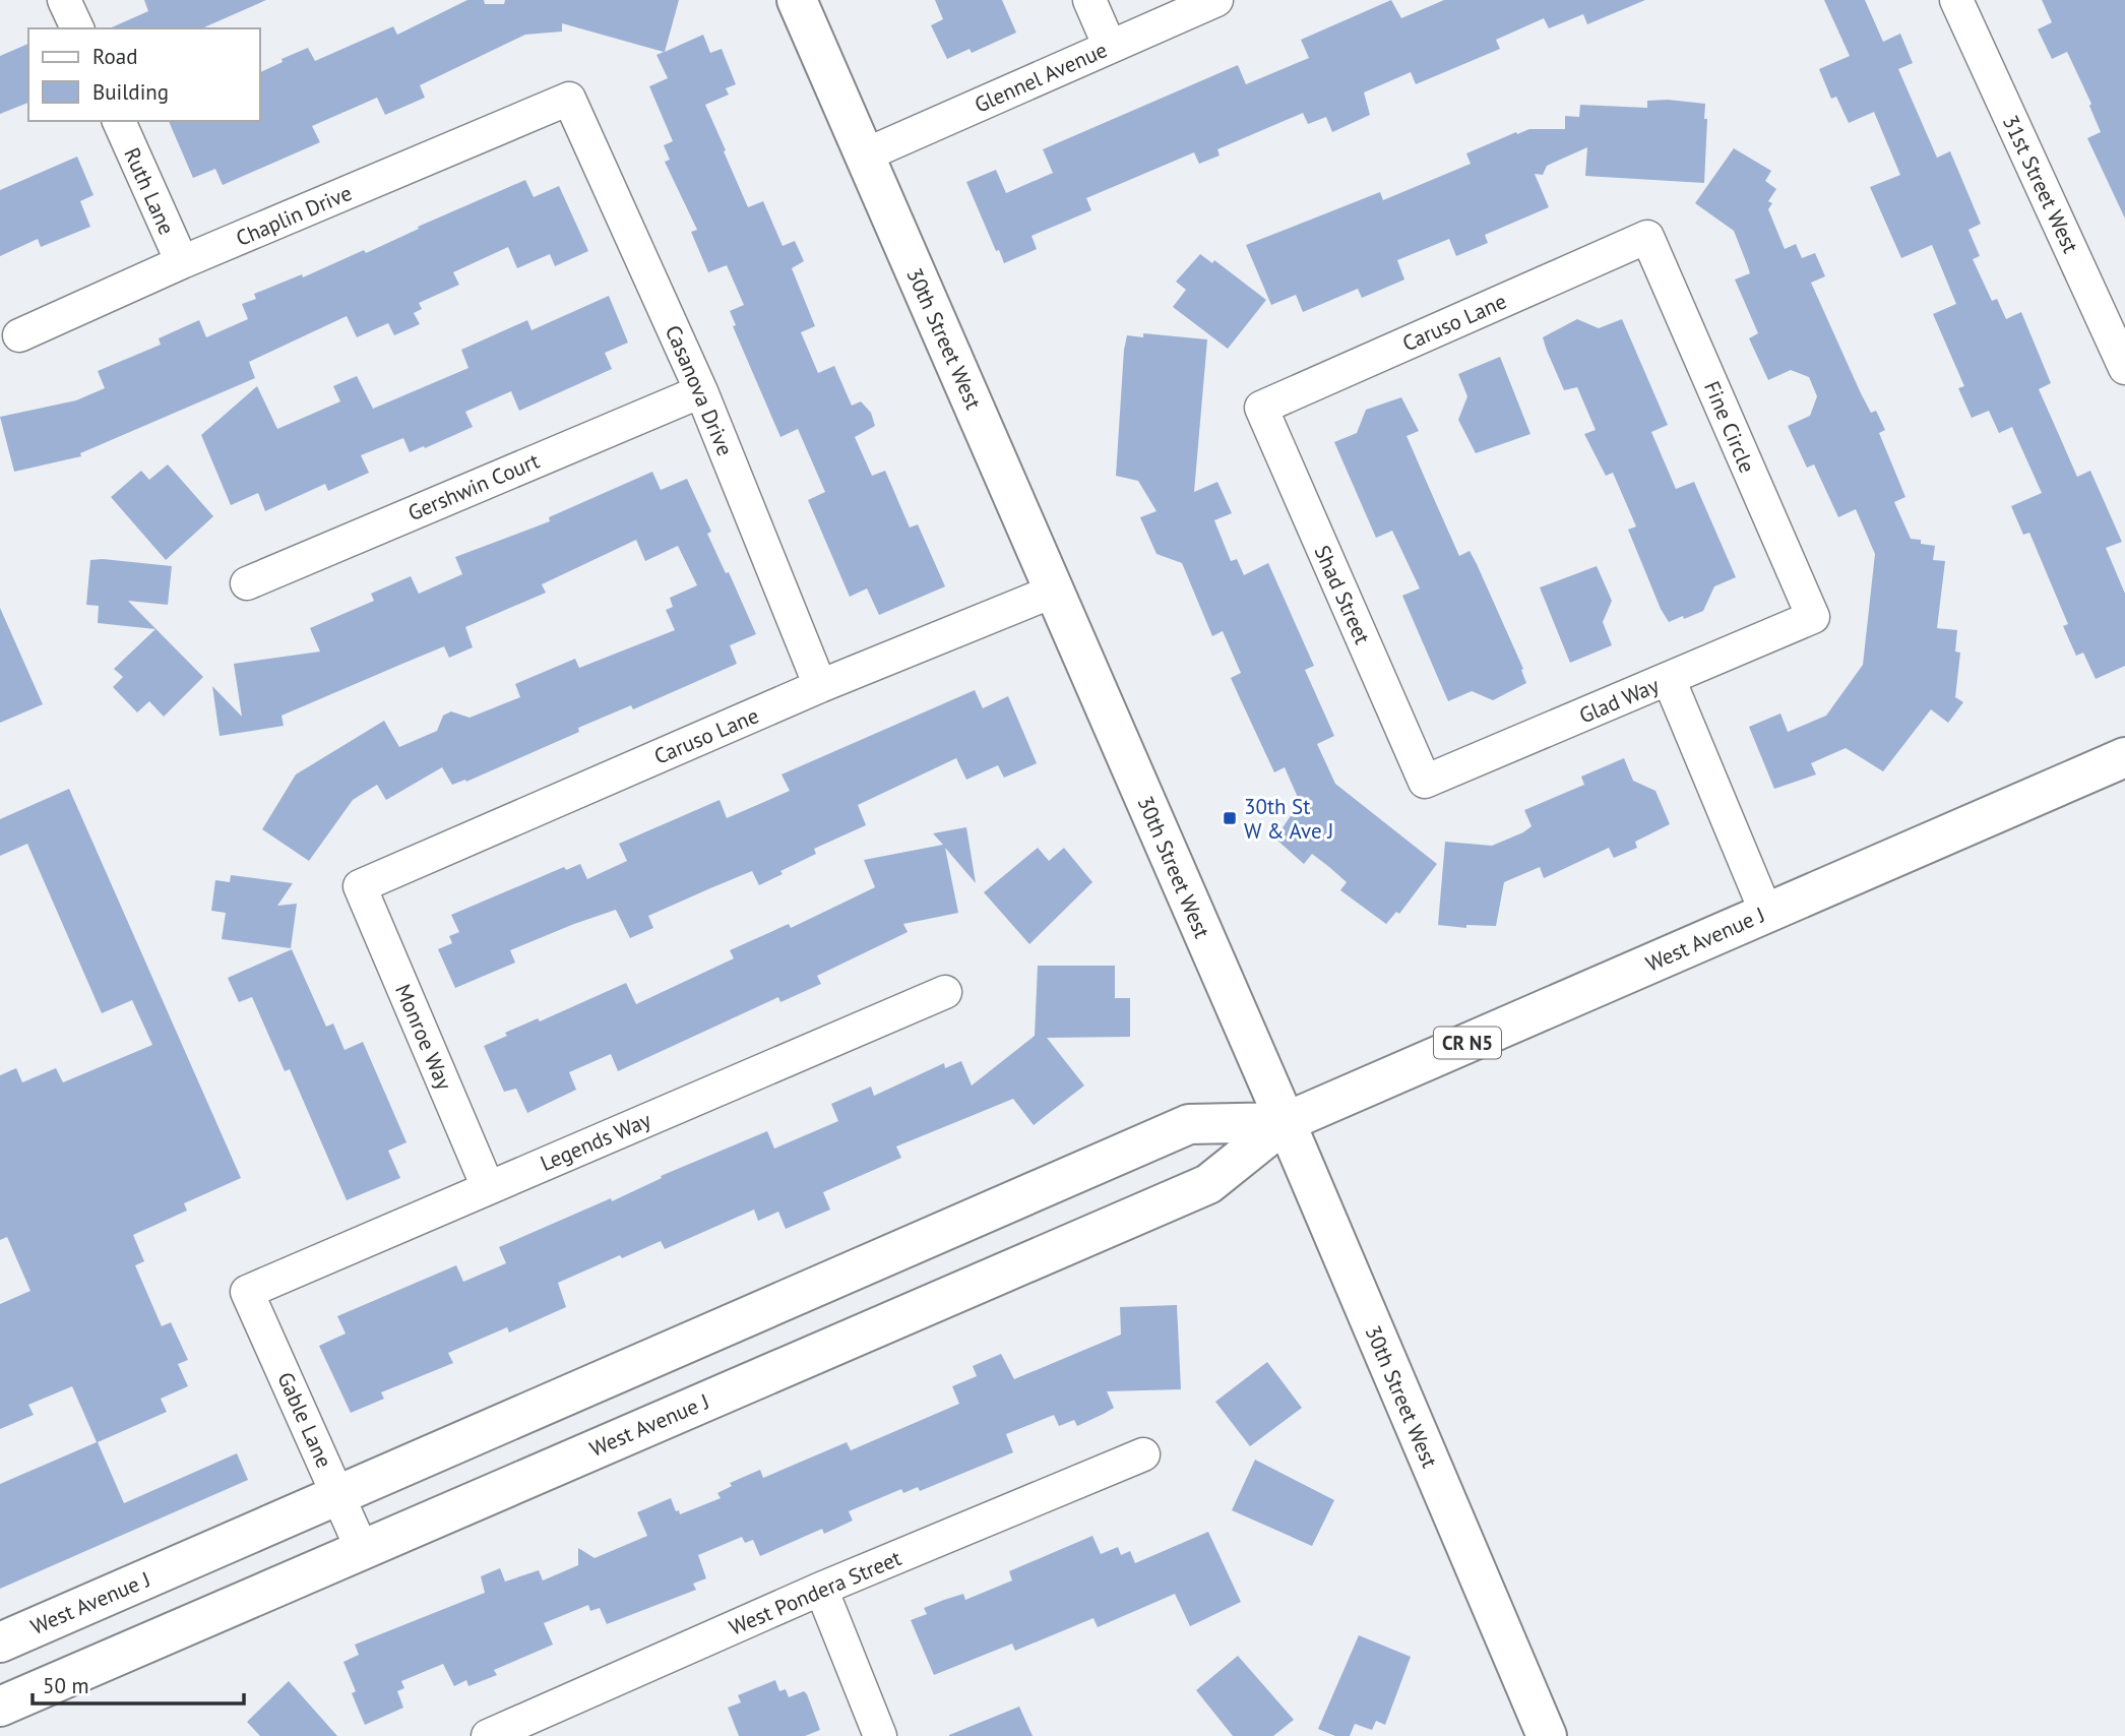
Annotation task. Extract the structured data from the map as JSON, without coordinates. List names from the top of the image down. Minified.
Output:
{"streets":{"main road":["30th Street West","West Avenue J","CR N5"],"street":["Glennel Avenue","31st Street West","Ruth Lane","Chaplin Drive","Caruso Lane","Casanova Drive","Fine Circle","Gershwin Court","Shad Street","Glad Way","Monroe Way","Legends Way","Gable Lane","West Pondera Street"]},"crossings":[["Glennel Avenue","30th Street West"],["Ruth Lane","Chaplin Drive"],["Chaplin Drive","Casanova Drive"],["Caruso Lane","30th Street West"],["Caruso Lane","Casanova Drive"],["Caruso Lane","Fine Circle"],["Caruso Lane","Shad Street"],["Caruso Lane","Monroe Way"],["30th Street West","West Avenue J"],["Casanova Drive","Gershwin Court"],["Fine Circle","Glad Way"],["Shad Street","Glad Way"],["West Avenue J","Gable Lane"],["Monroe Way","Legends Way"],["Legends Way","Gable Lane"]],"places":{"transit":["30th St W & Ave J"]},"legend":["Road","Building"],"scale_bar":"50 m"}
